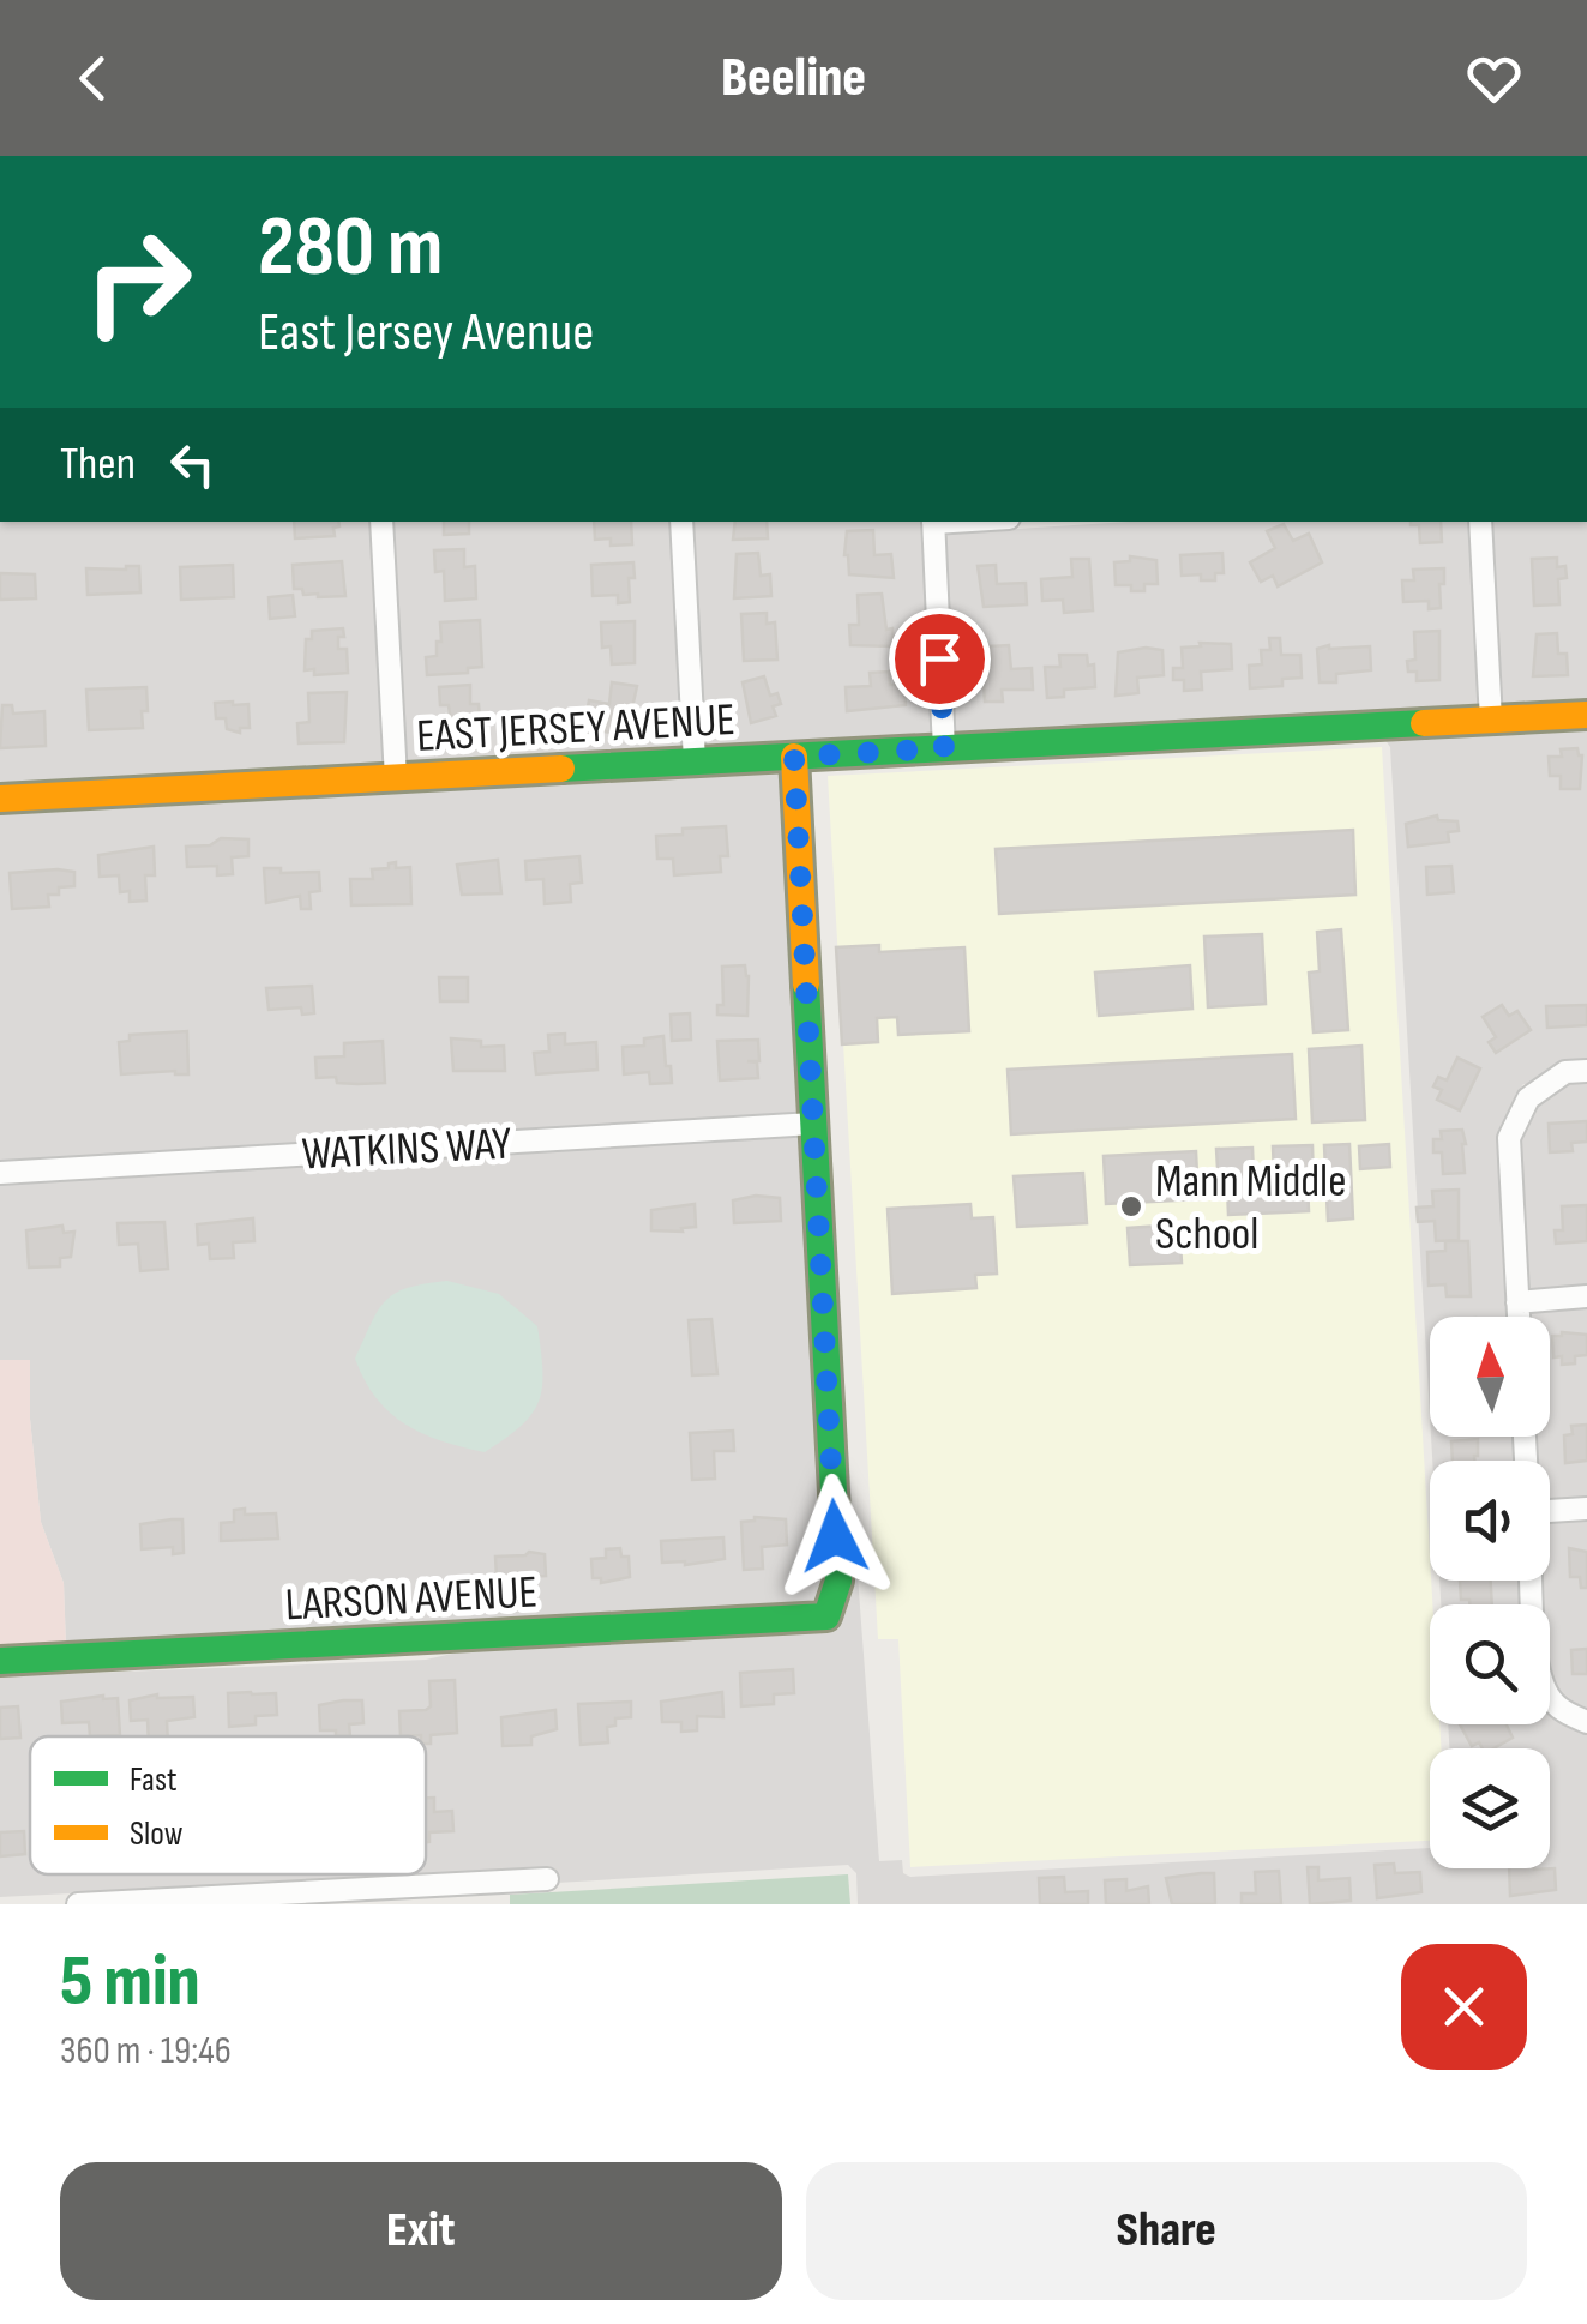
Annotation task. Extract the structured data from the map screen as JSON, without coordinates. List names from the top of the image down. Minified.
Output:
{"streets":{"street":["EAST JERSEY AVENUE","WATKINS WAY","LARSON AVENUE"]},"crossings":[["WATKINS WAY","LARSON AVENUE"]],"places":["Mann Middle School"],"legend":["Fast","Slow"],"north":"top","page":{"header":"Beeline","turn":["280 m","East Jersey Avenue"],"then":"Then","heading":["5 min","360 m · 19:46"],"buttons":["Exit","Share"]}}
